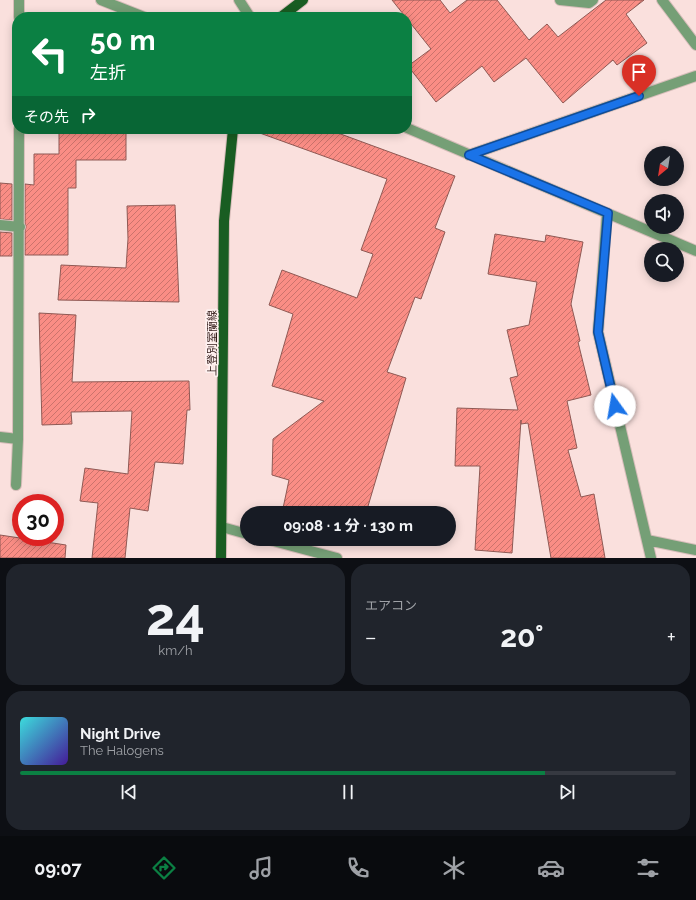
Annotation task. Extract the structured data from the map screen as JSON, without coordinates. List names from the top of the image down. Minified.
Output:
{"streets":{"main road":["上登別室蘭線"]},"north":"bottom left","page":{"turn":["50 m","左折"],"then":"その先","limit":"30","trip":"09:08 · 1 分 · 130 m","tile":[["24","km/h"],"エアコン"],"heat":["−","20°","+"],"song":["Night Drive","The Halogens"],"tabs":"09:07"}}
